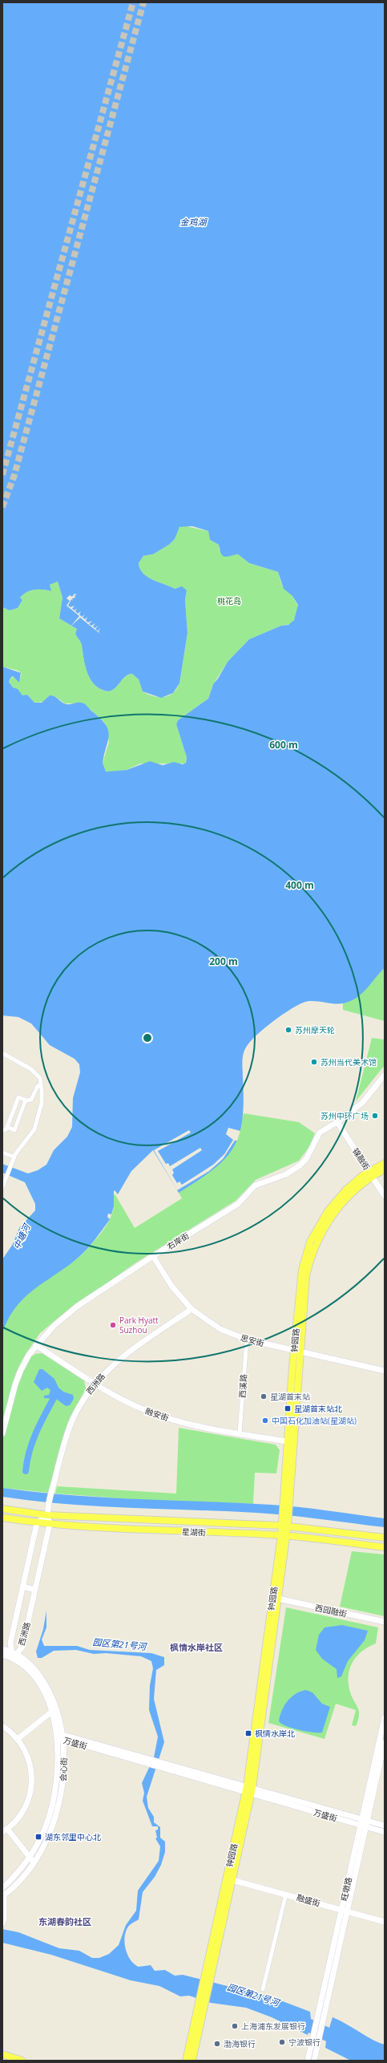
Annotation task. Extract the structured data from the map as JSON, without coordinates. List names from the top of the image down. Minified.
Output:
{"streets":{"main road":["钟园路","星湖街"],"street":["锦融街","右岸街","思安街","西洲路","西溪路","融安街","西园融街","万盛街","会心街","旺墩路","融盛街"]},"crossings":[["锦融街","右岸街"],["锦融街","钟园路"],["右岸街","思安街"],["右岸街","融安街"],["思安街","钟园路"],["思安街","西洲路"],["思安街","西溪路"],["钟园路","融安街"],["钟园路","星湖街"],["钟园路","西园融街"],["钟园路","万盛街"],["钟园路","融盛街"],["西洲路","融安街"],["西洲路","星湖街"],["西洲路","会心街"],["西溪路","融安街"],["万盛街","会心街"],["万盛街","旺墩路"],["旺墩路","融盛街"]],"districts":["枫情水岸社区","东湖春韵社区"],"water":["金鸡湖","中塘河","园区第21号河"],"parks":["桃花岛"],"places":{"other":["苏州摩天轮","苏州当代美术馆","苏州中环广场","Park Hyatt Suzhou","星湖首末站","中国石化加油站(星湖站)","上海浦东发展银行","宁波银行","渤海银行"],"transit":["星湖首末站北","枫情水岸北","湖东邻里中心北"]},"rings":["600 m","400 m","200 m"]}
